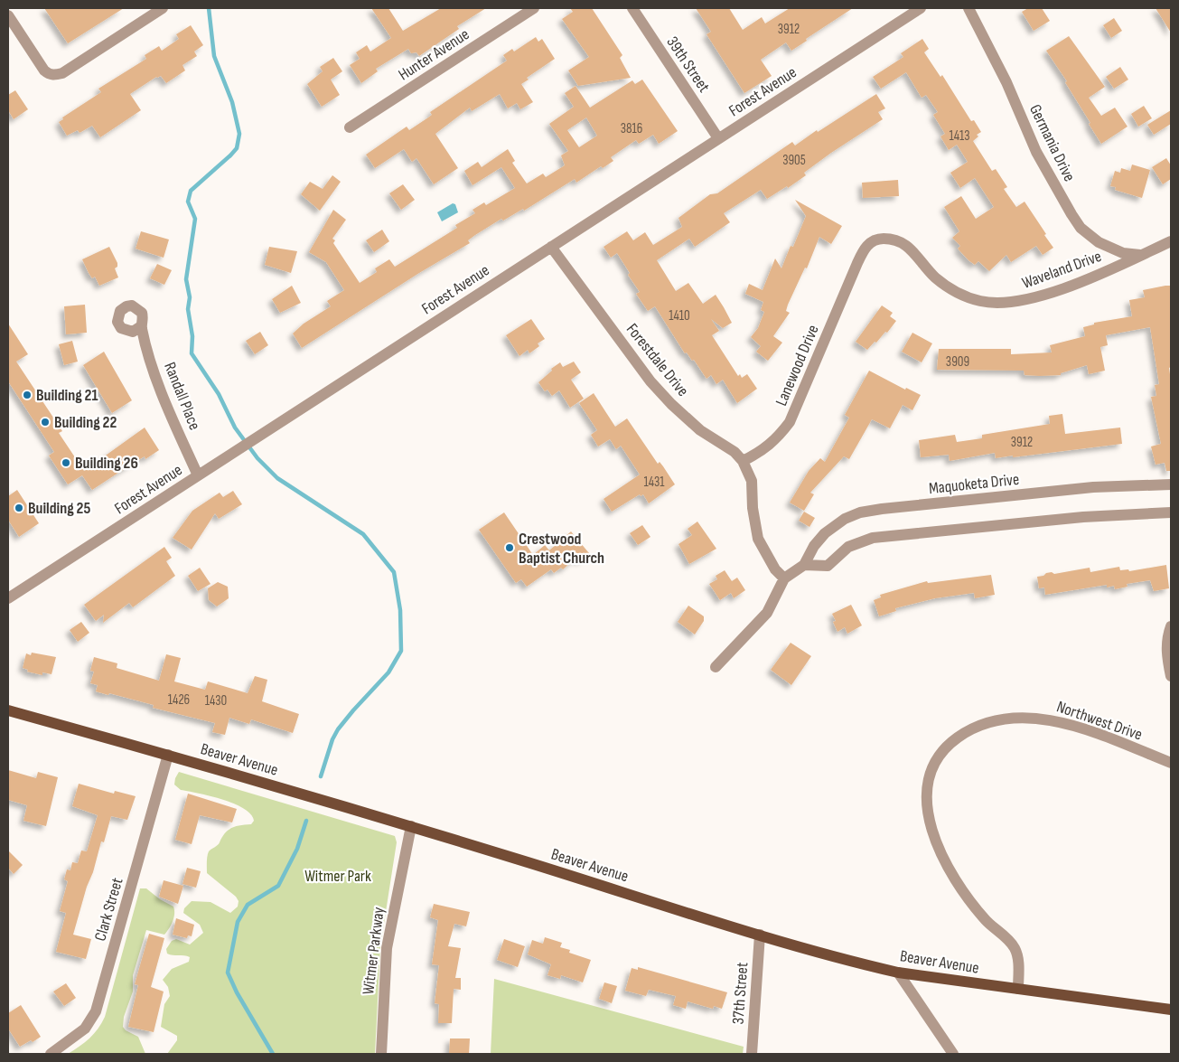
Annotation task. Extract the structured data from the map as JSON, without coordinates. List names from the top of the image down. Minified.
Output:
{"streets":{"main road":["Beaver Avenue"],"street":["Hunter Avenue","39th Street","Forest Avenue","Germania Drive","Waveland Drive","Forestdale Drive","Lanewood Drive","Randall Place","Maquoketa Drive","Northwest Drive","Clark Street","Witmer Parkway","37th Street"]},"crossings":[["39th Street","Forest Avenue"],["Forest Avenue","Forestdale Drive"],["Forest Avenue","Randall Place"],["Germania Drive","Waveland Drive"],["Waveland Drive","Lanewood Drive"],["Forestdale Drive","Lanewood Drive"],["Forestdale Drive","Maquoketa Drive"],["Northwest Drive","Beaver Avenue"],["Beaver Avenue","Clark Street"],["Beaver Avenue","Witmer Parkway"],["Beaver Avenue","37th Street"]],"parks":["Witmer Park"],"places":["Building 21","Building 22","Building 26","Building 25","Crestwood Baptist Church"],"house_numbers":["3912","3816","1413","3905","1410","3909","3912","1431","1426","1430"]}
